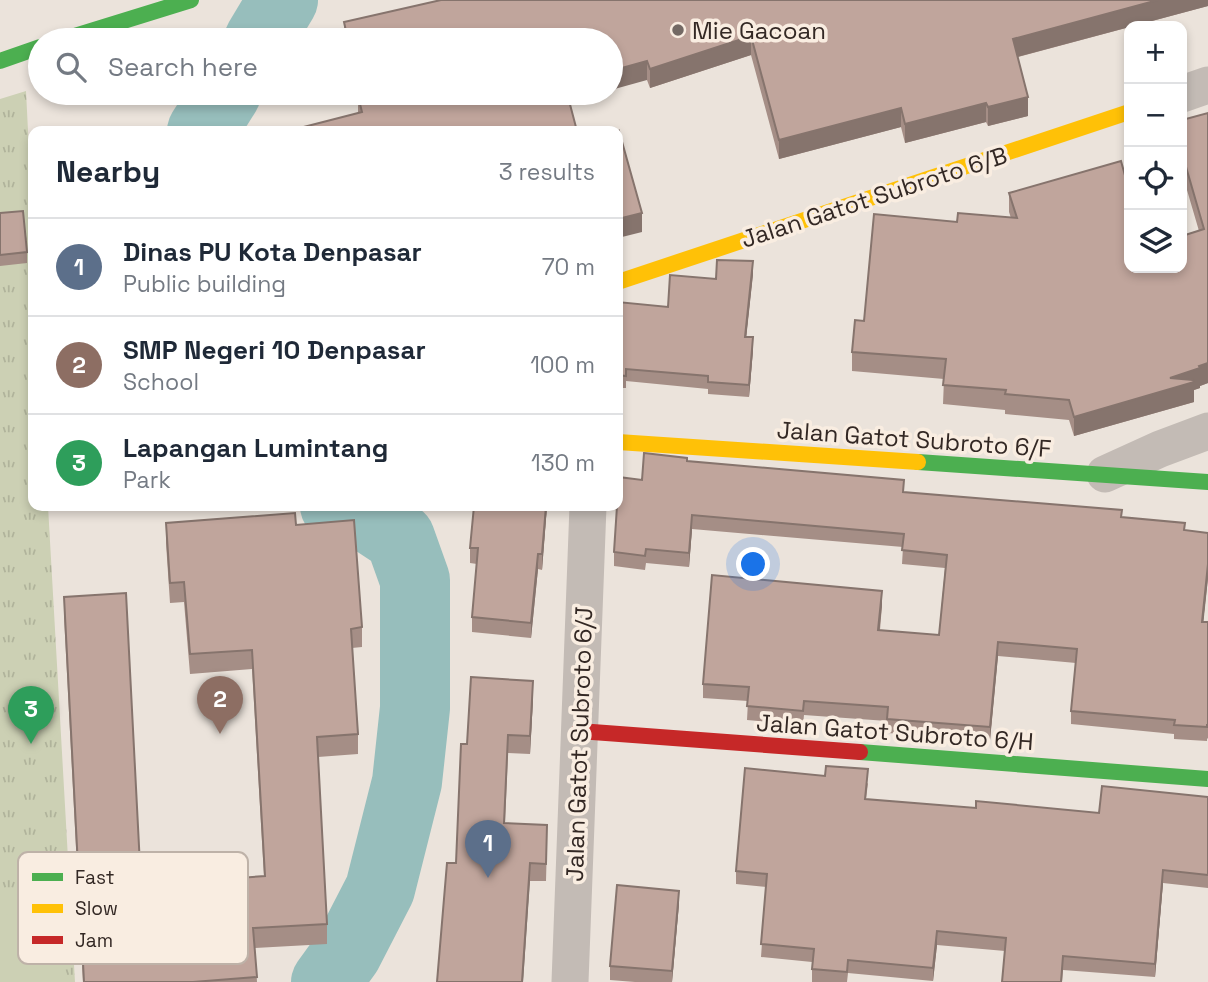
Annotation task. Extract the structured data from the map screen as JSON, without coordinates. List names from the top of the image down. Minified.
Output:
{"streets":{"main road":["Jalan Gatot Subroto 6/B","Jalan Gatot Subroto 6/F","Jalan Gatot Subroto 6/H"],"street":["Jalan Gatot Subroto 6/J"]},"crossings":[["Jalan Gatot Subroto 6/H","Jalan Gatot Subroto 6/J"]],"places":["Mie Gacoan"],"legend":["Fast","Slow","Jam"],"page":{"map_buttons":["+","−"],"search":"Search here","heading":["Nearby","3 results"],"list":[{"mark":"1","name":"Dinas PU Kota Denpasar","note":"Public building","value":"70 m"},{"mark":"2","name":"SMP Negeri 10 Denpasar","note":"School","value":"100 m"},{"mark":"3","name":"Lapangan Lumintang","note":"Park","value":"130 m"}],"pins":["2","3","1"]}}
